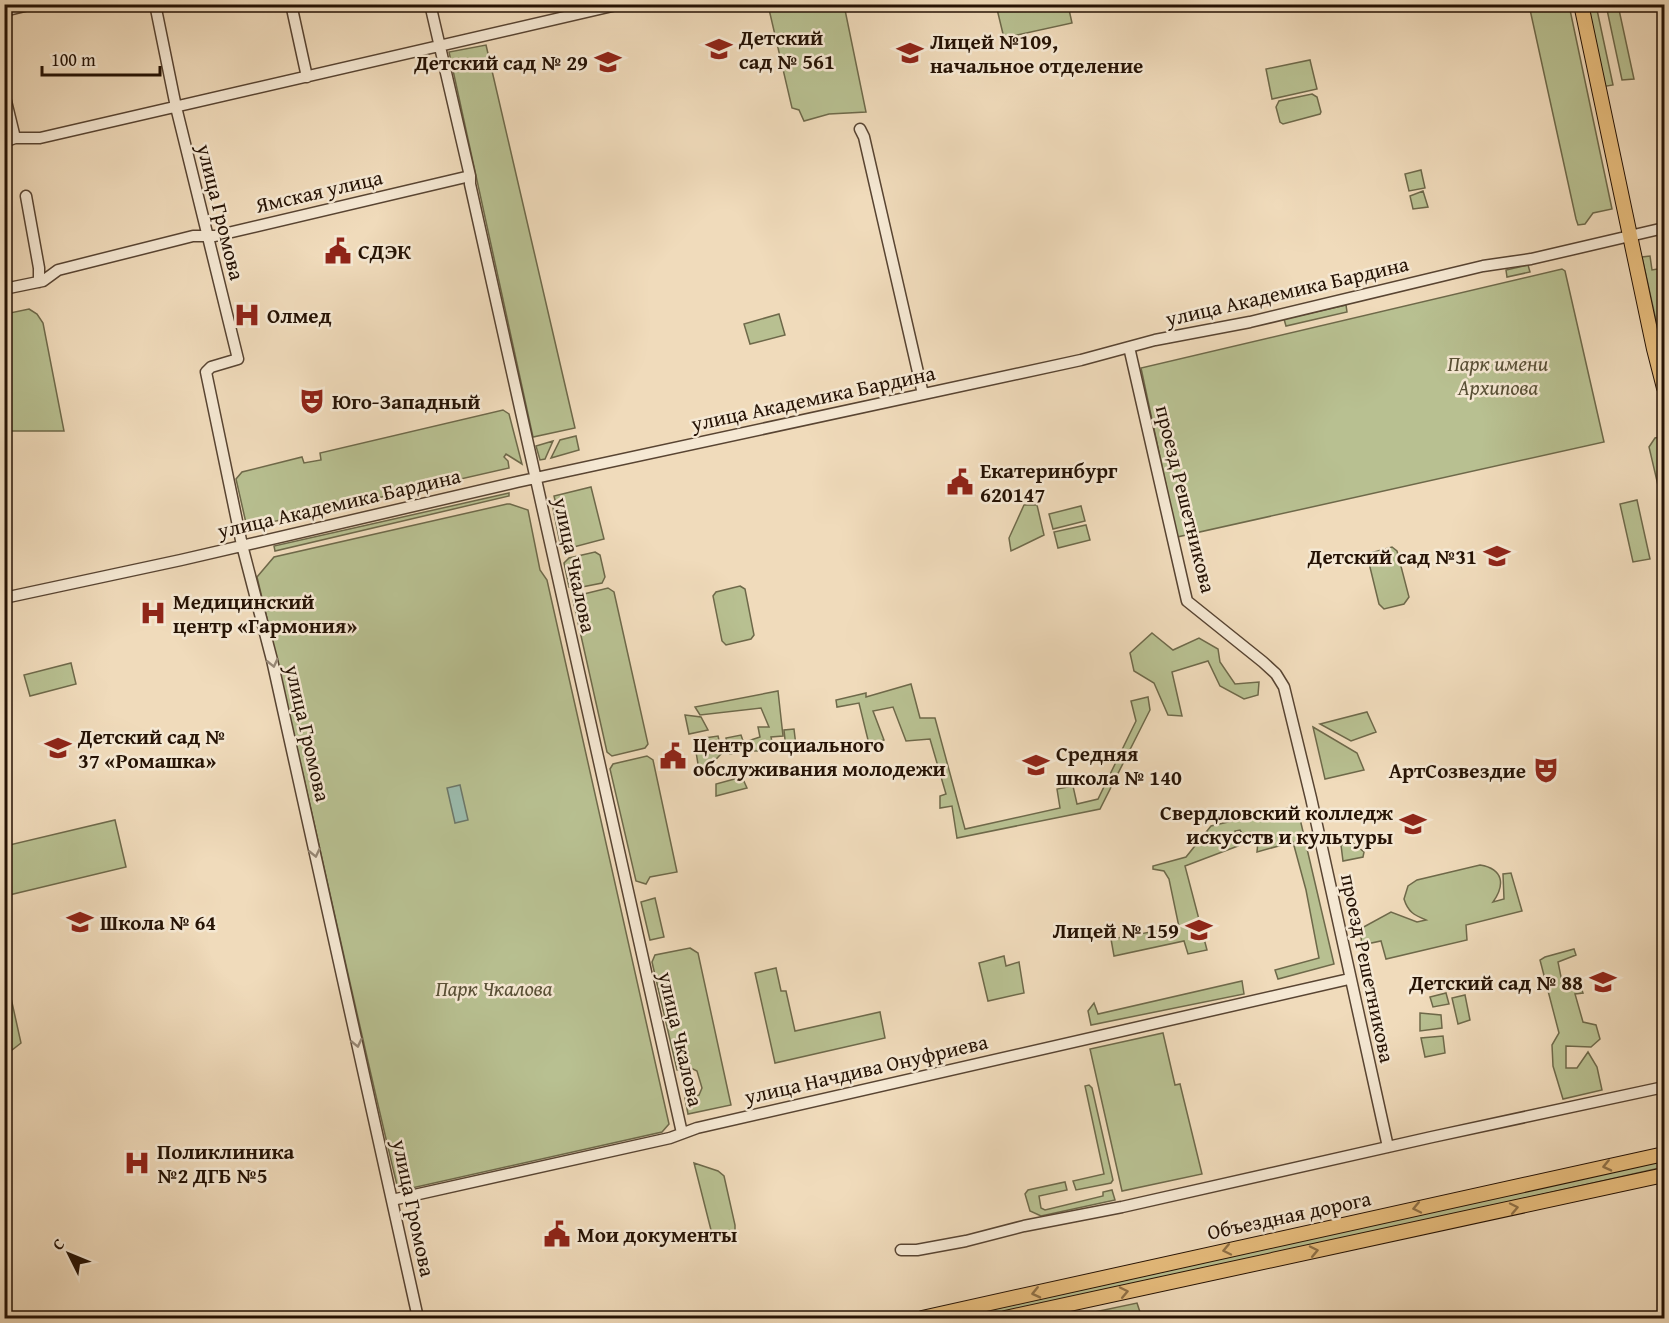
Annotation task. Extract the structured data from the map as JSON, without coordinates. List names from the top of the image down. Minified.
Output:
{"streets":{"main road":["Объездная дорога"],"street":["Ямская улица","улица Громова","улица Академика Бардина","проезд Решетникова","улица Чкалова","улица Начдива Онуфриева"]},"crossings":[["Ямская улица","улица Громова"],["Ямская улица","улица Чкалова"],["улица Громова","улица Академика Бардина"],["улица Громова","улица Начдива Онуфриева"],["улица Академика Бардина","проезд Решетникова"],["улица Академика Бардина","улица Чкалова"],["проезд Решетникова","улица Начдива Онуфриева"],["улица Чкалова","улица Начдива Онуфриева"]],"one_way":["улица Громова"],"parks":["Парк имени Архипова","Парк Чкалова"],"places":{"school or university":["Детский сад № 561","Лицей №109, начальное отделение","Детский сад № 29","Детский сад №31","Детский сад № 37 «Ромашка»","Средняя школа № 140","Свердловский колледж искусств и культуры","Школа № 64","Лицей № 159","Детский сад № 88"],"public building":["СДЭК","Екатеринбург 620147","Центр социального обслуживания молодежи","Мои документы"],"hospital":["Олмед","Медицинский центр «Гармония»","Поликлиника №2 ДГБ №5"],"theatre":["Юго-Западный","АртСозвездие"]},"scale_bar":"100 m","north":"top left"}
